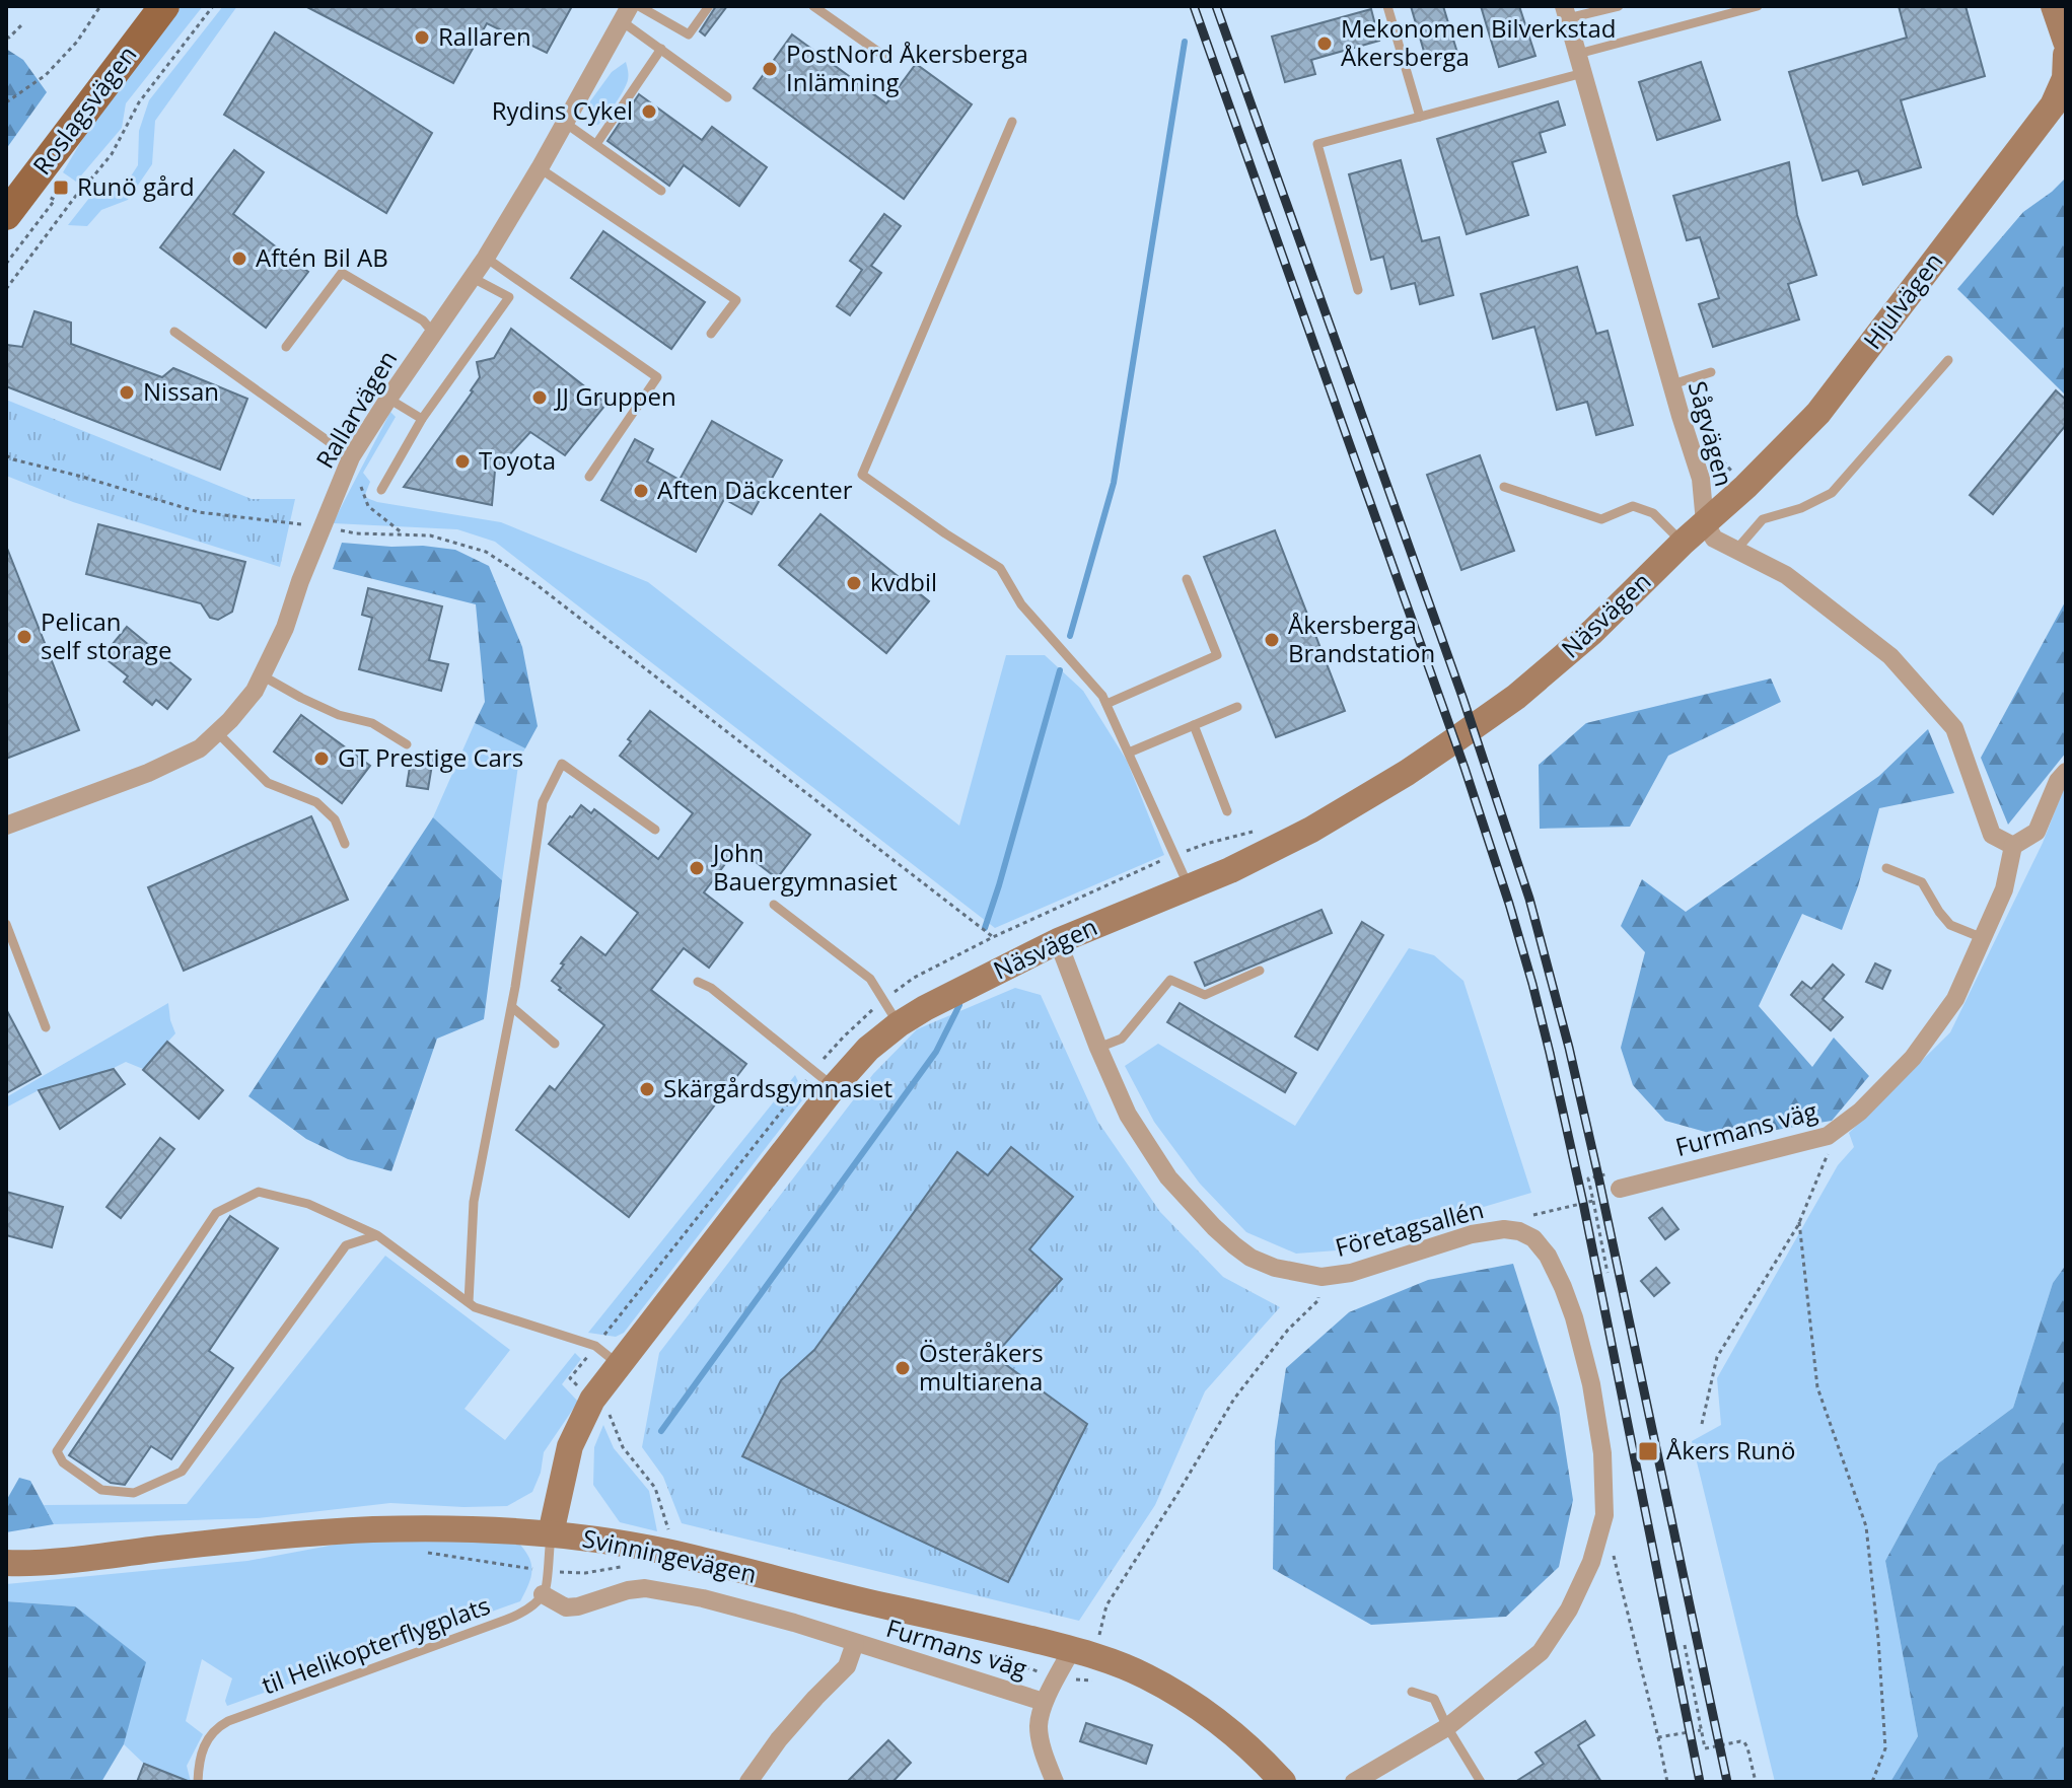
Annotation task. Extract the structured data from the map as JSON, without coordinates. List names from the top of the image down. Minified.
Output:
{"streets":{"main road":["Roslagsvägen"],"street":["Hjulvägen","Rallarvägen","Sågvägen","Näsvägen","Furmans väg","Företagsallén","Svinningevägen"],"lane":["til Helikopterflygplats"]},"crossings":[["Hjulvägen","Sågvägen"],["Hjulvägen","Näsvägen"],["Sågvägen","Näsvägen"],["Sågvägen","Furmans väg"],["Näsvägen","Företagsallén"],["Näsvägen","Svinningevägen"],["Furmans väg","Svinningevägen"],["Furmans väg","til Helikopterflygplats"]],"places":{"other":["Rallaren","Mekonomen Bilverkstad Åkersberga","PostNord Åkersberga Inlämning","Rydins Cykel","Aftén Bil AB","Nissan","JJ Gruppen","Toyota","Aften Däckcenter","kvdbil","Pelican self storage","Åkersberga Brandstation","GT Prestige Cars","John Bauergymnasiet","Skärgårdsgymnasiet","Österåkers multiarena"],"transit":["Runö gård","Åkers Runö"]}}
